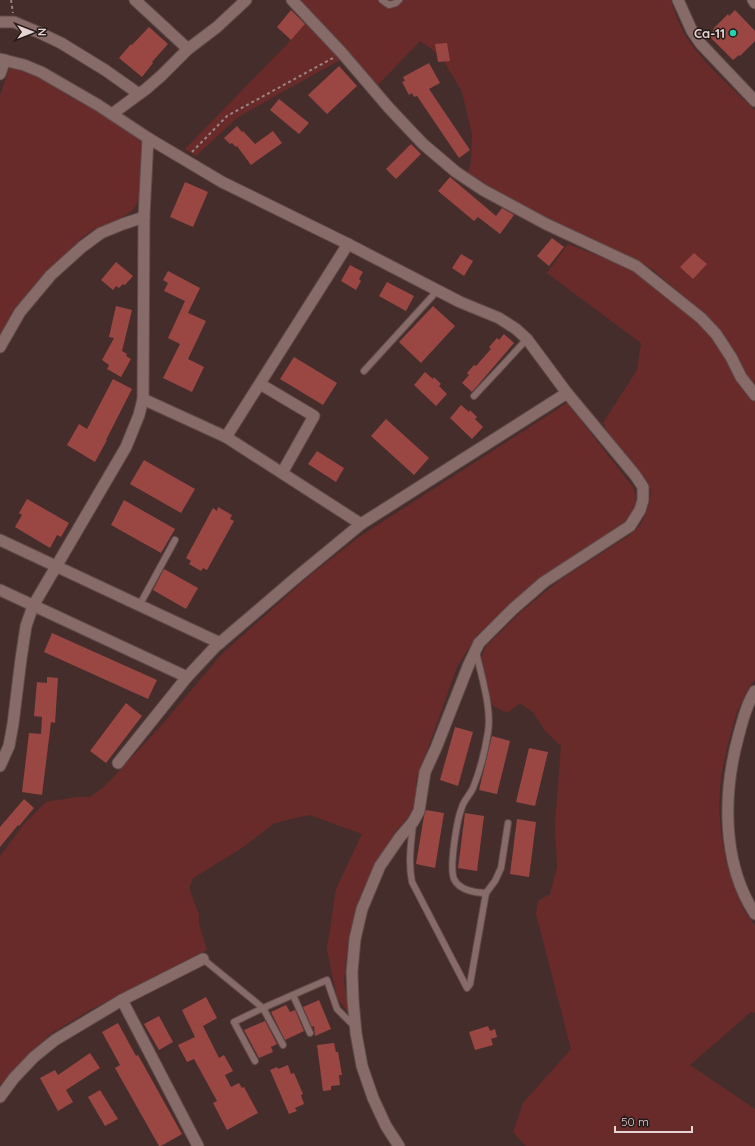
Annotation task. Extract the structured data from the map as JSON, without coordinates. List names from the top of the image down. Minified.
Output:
{"places":["Ca-11"],"scale_bar":"50 m","north":"right"}
